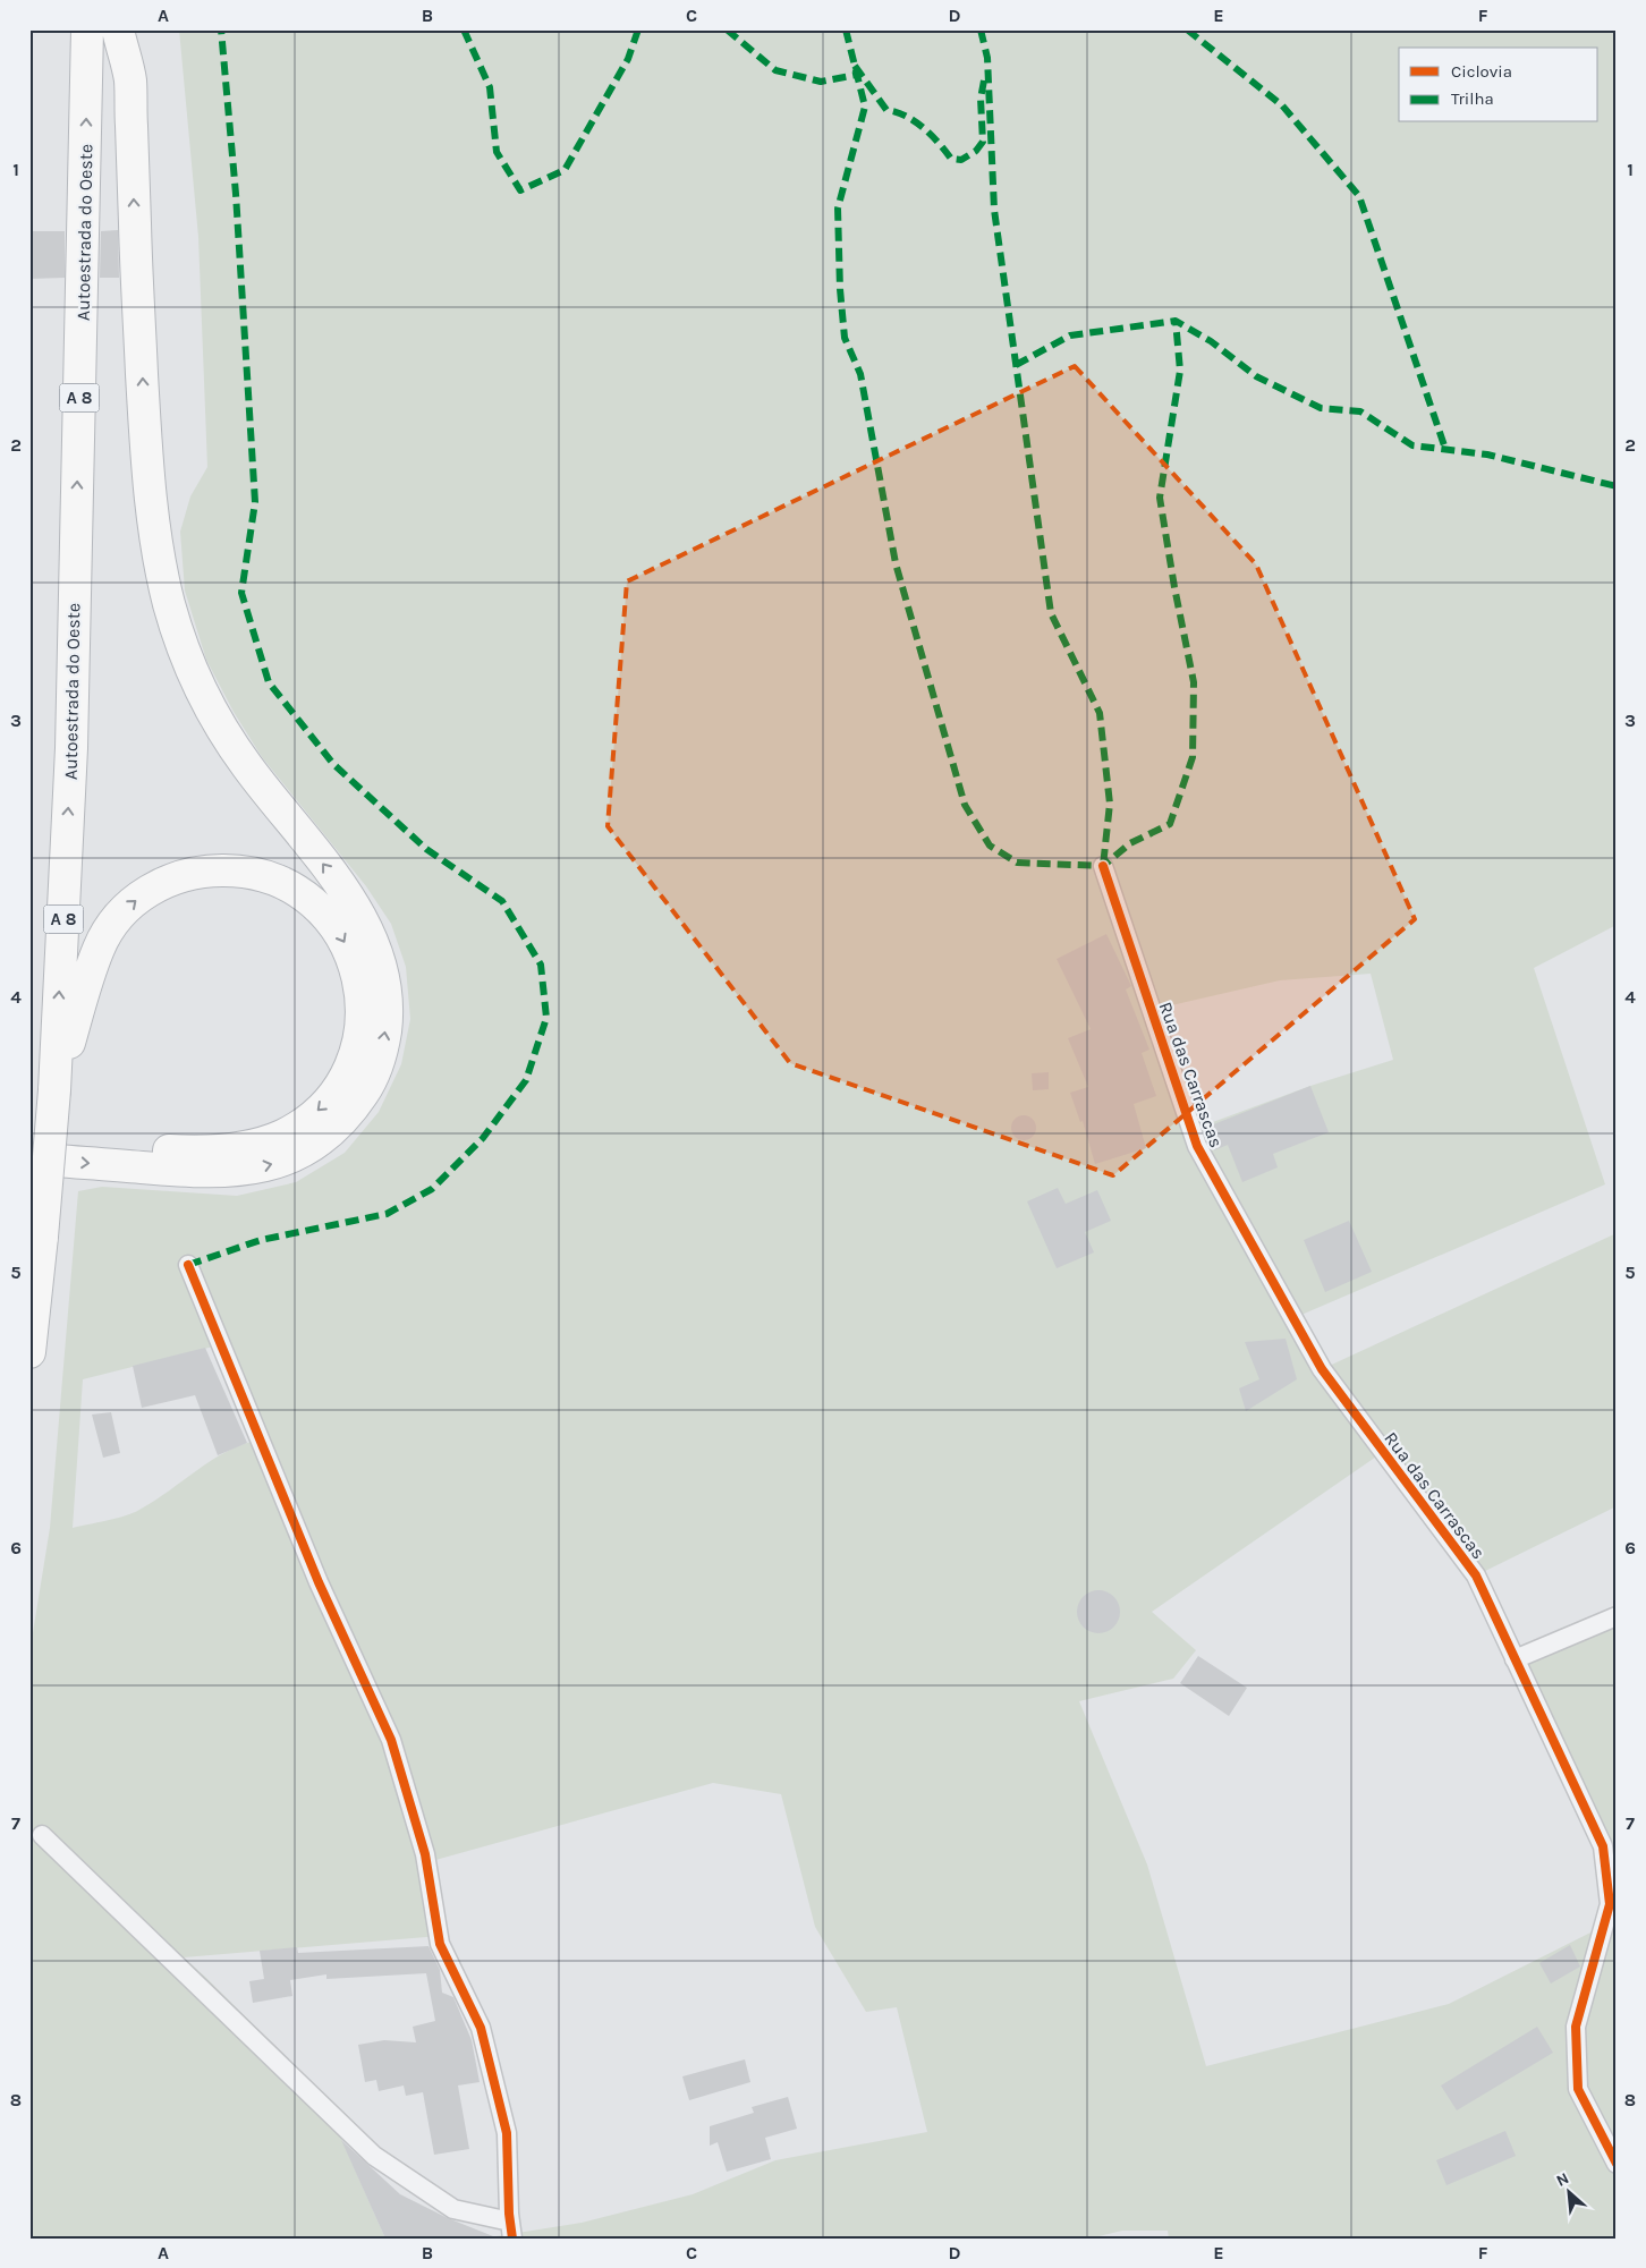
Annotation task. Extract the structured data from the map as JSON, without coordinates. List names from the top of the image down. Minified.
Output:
{"streets":{"highway":["Autoestrada do Oeste","A 8"],"street":["Rua das Carrascas"]},"one_way":["Autoestrada do Oeste"],"legend":["Ciclovia","Trilha"],"north":"top left","grid":{"columns":["A","B","C","D","E","F"],"rows":["1","2","3","4","5","6","7","8"]}}
